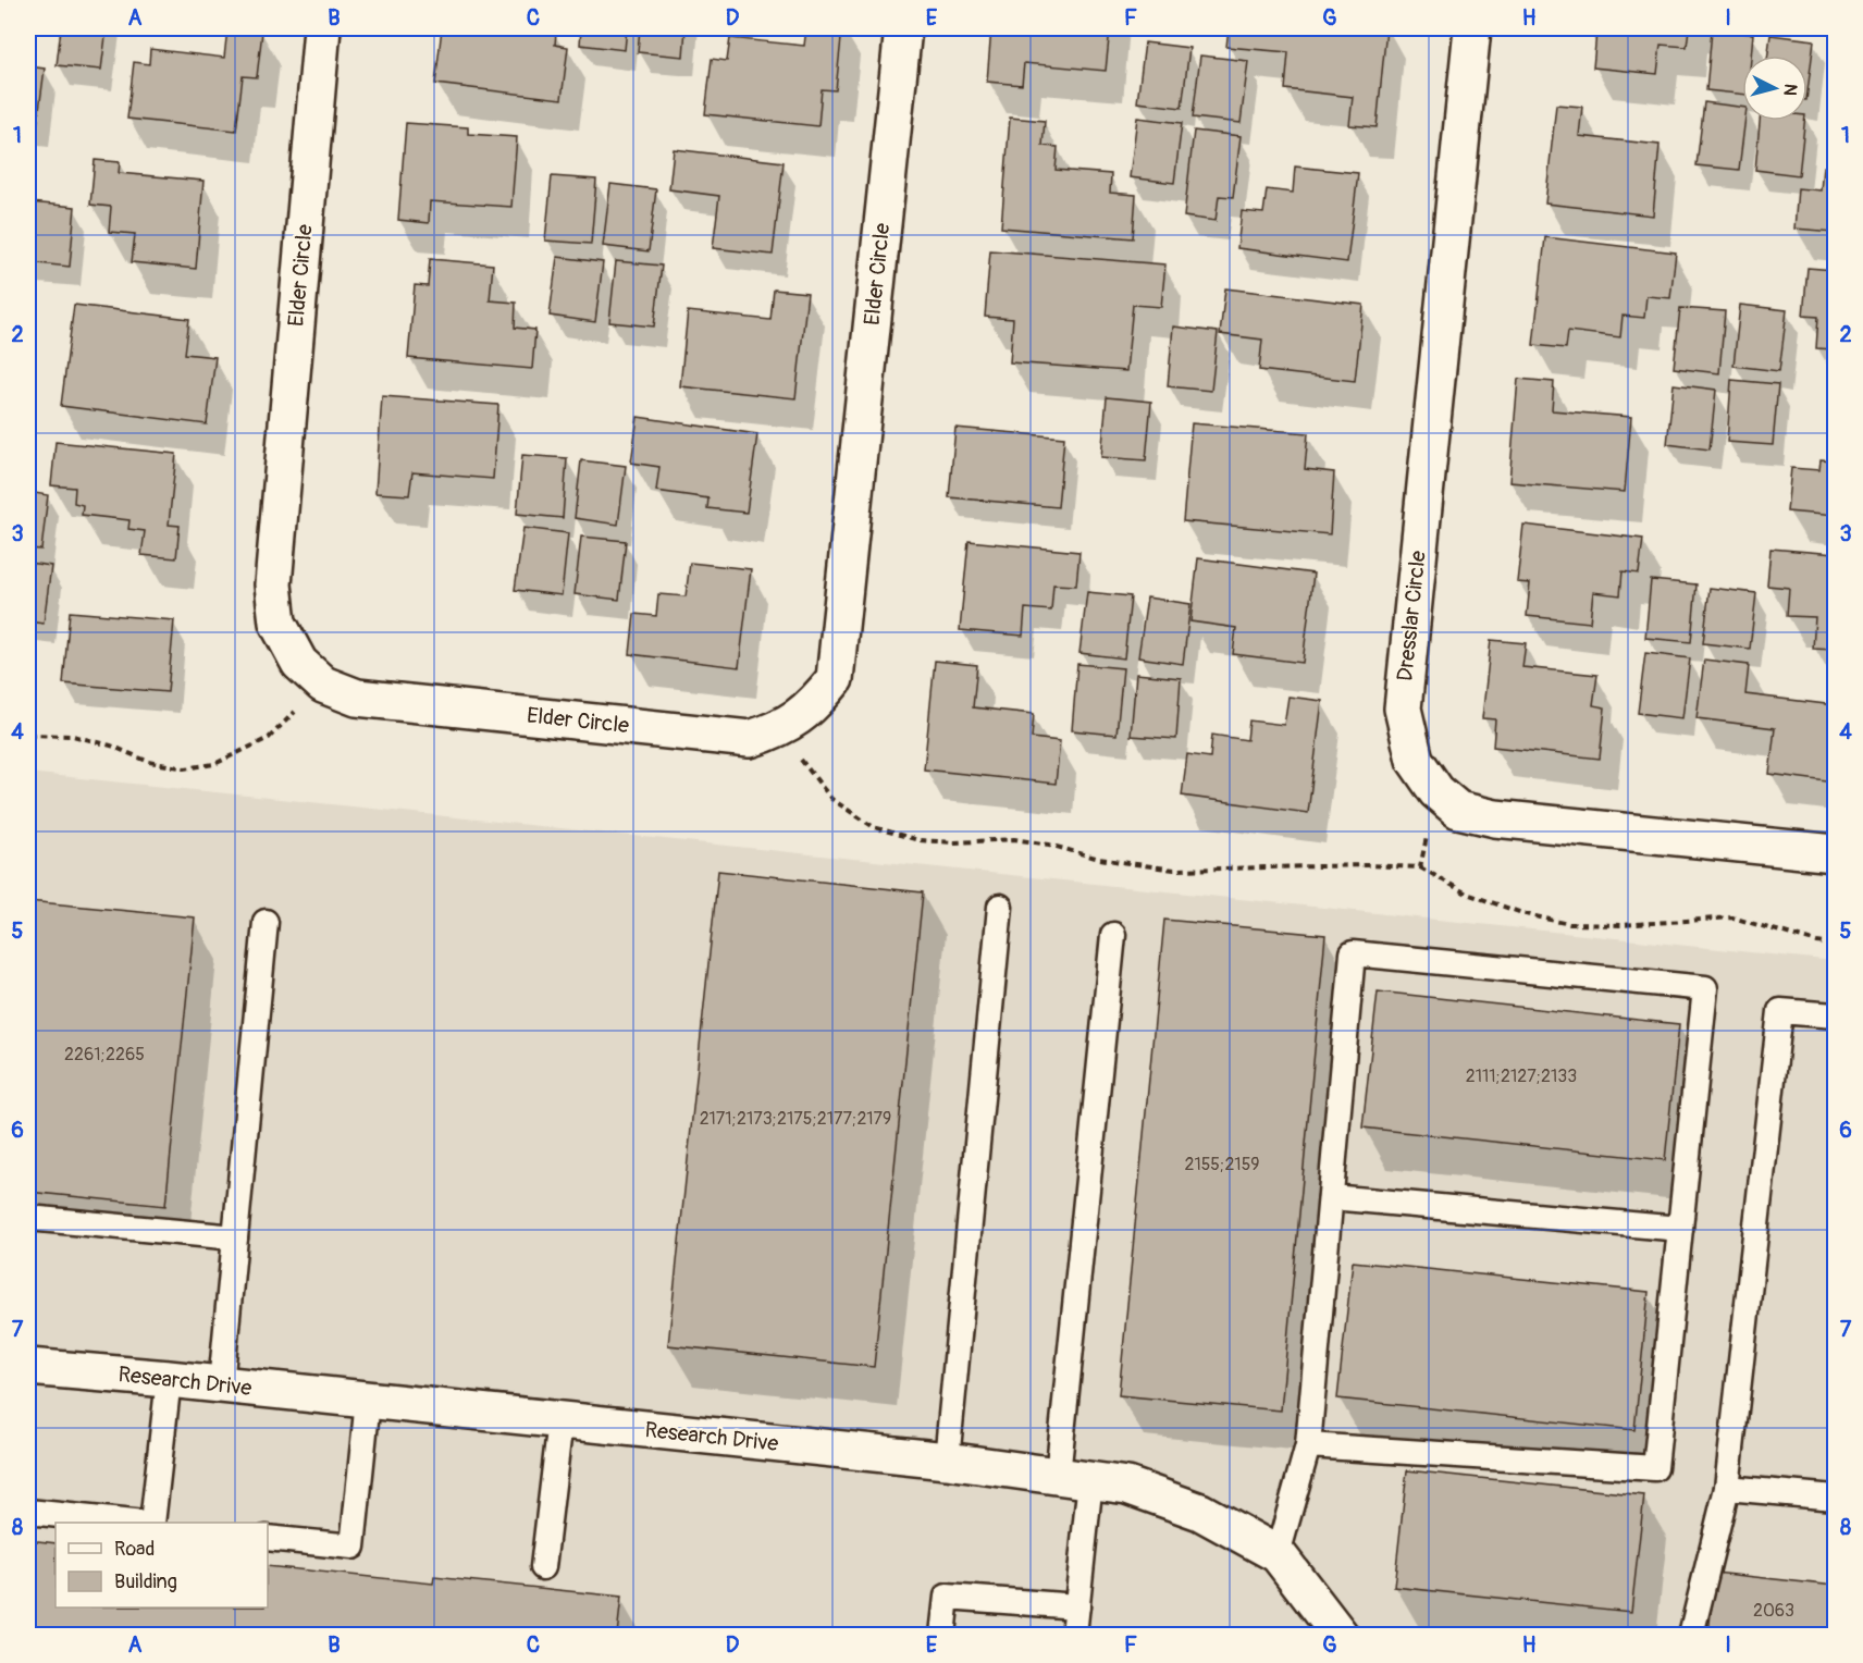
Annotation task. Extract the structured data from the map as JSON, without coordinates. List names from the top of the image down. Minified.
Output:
{"streets":{"street":["Elder Circle","Dresslar Circle","Research Drive"]},"house_numbers":["2261;2265","2111;2127;2133","2171;2173;2175;2177;2179","2155;2159","2063"],"legend":["Road","Building"],"north":"right","grid":{"columns":["A","B","C","D","E","F","G","H","I"],"rows":["1","2","3","4","5","6","7","8"]}}
